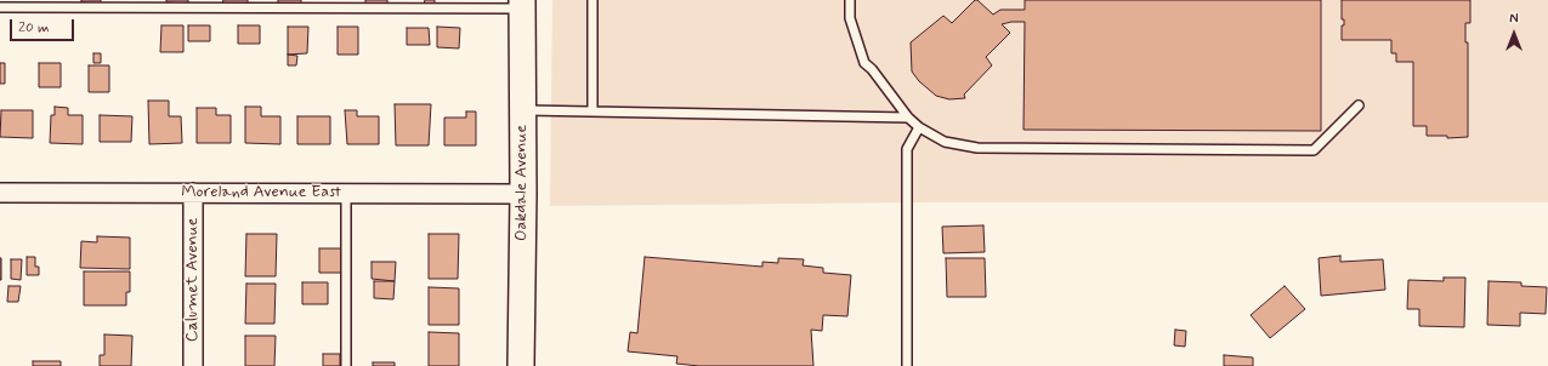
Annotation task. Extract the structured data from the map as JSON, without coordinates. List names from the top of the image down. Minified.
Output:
{"streets":{"street":["Oakdale Avenue","Moreland Avenue East","Calumet Avenue"]},"crossings":[["Oakdale Avenue","Moreland Avenue East"],["Moreland Avenue East","Calumet Avenue"]],"scale_bar":"20 m","north":"top"}
